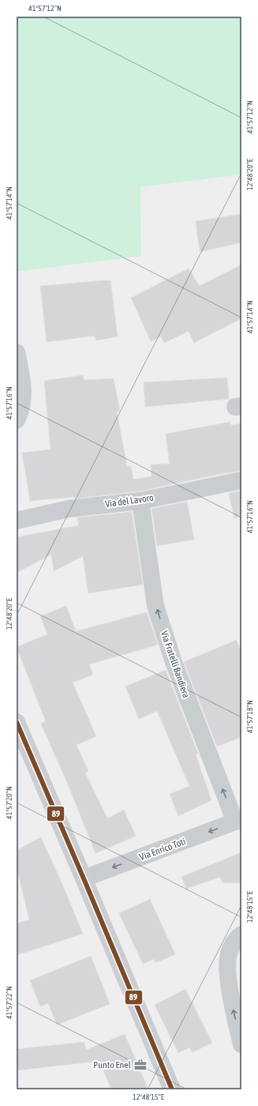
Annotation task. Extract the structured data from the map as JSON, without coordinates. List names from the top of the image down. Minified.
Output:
{"streets":{"street":["Via del Lavoro","Via Fratelli Bandiera","Via Enrico Toti"]},"crossings":[["Via del Lavoro","Via Fratelli Bandiera"],["Via Fratelli Bandiera","Via Enrico Toti"]],"one_way":["Via Fratelli Bandiera","Via Enrico Toti"],"places":{"office":["Punto Enel"]},"lines":["transit line 89"],"coordinates":["41°57'12\"N","12°48'20\"E","41°57'14\"N","41°57'16\"N","41°57'18\"N","41°57'20\"N","12°48'15\"E","41°57'22\"N"]}
